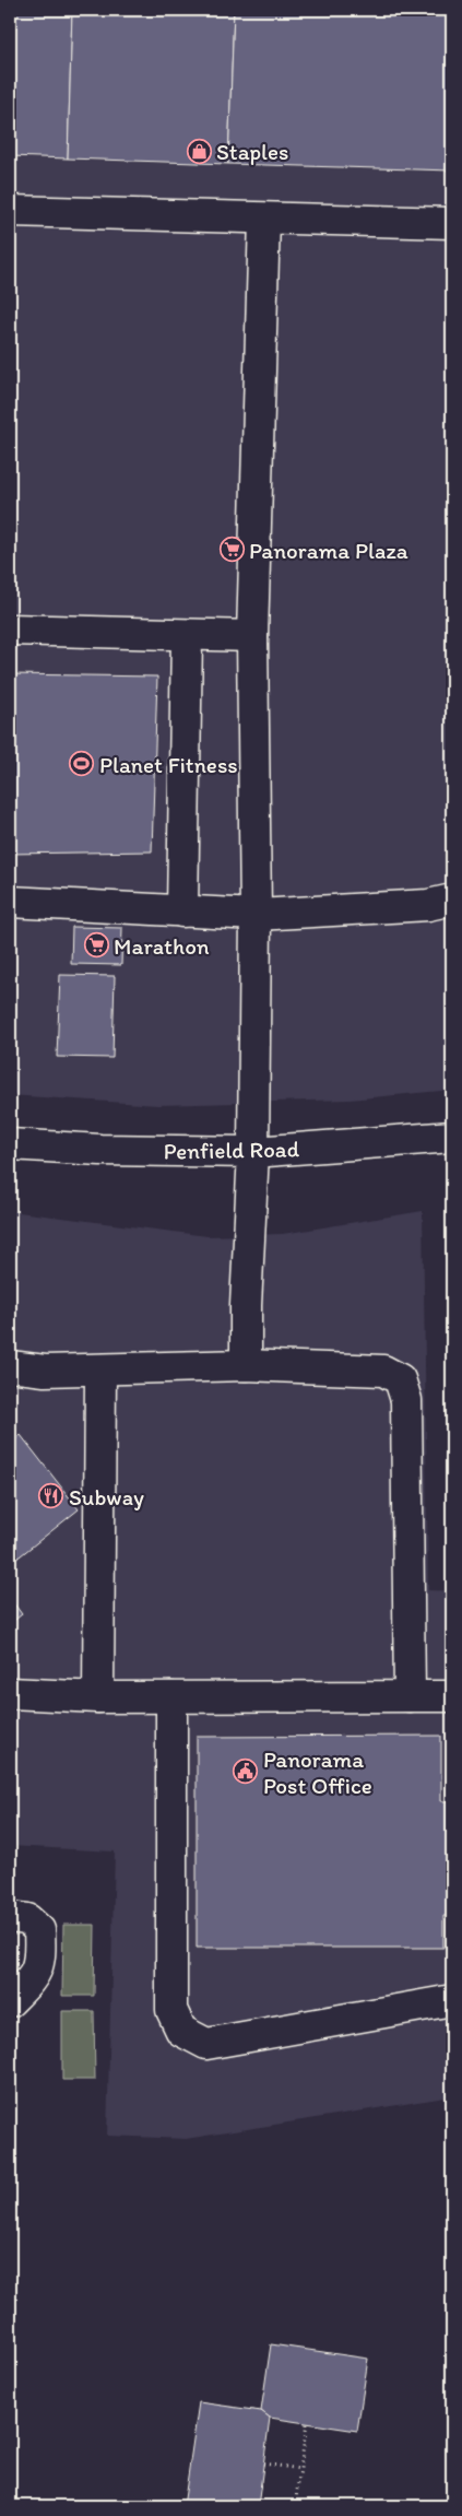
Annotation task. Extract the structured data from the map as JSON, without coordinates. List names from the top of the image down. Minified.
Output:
{"streets":{"main road":["Penfield Road"]},"places":{"shop":["Staples"],"supermarket":["Panorama Plaza","Marathon"],"sports":["Planet Fitness"],"restaurant":["Subway"],"public building":["Panorama Post Office"]}}
